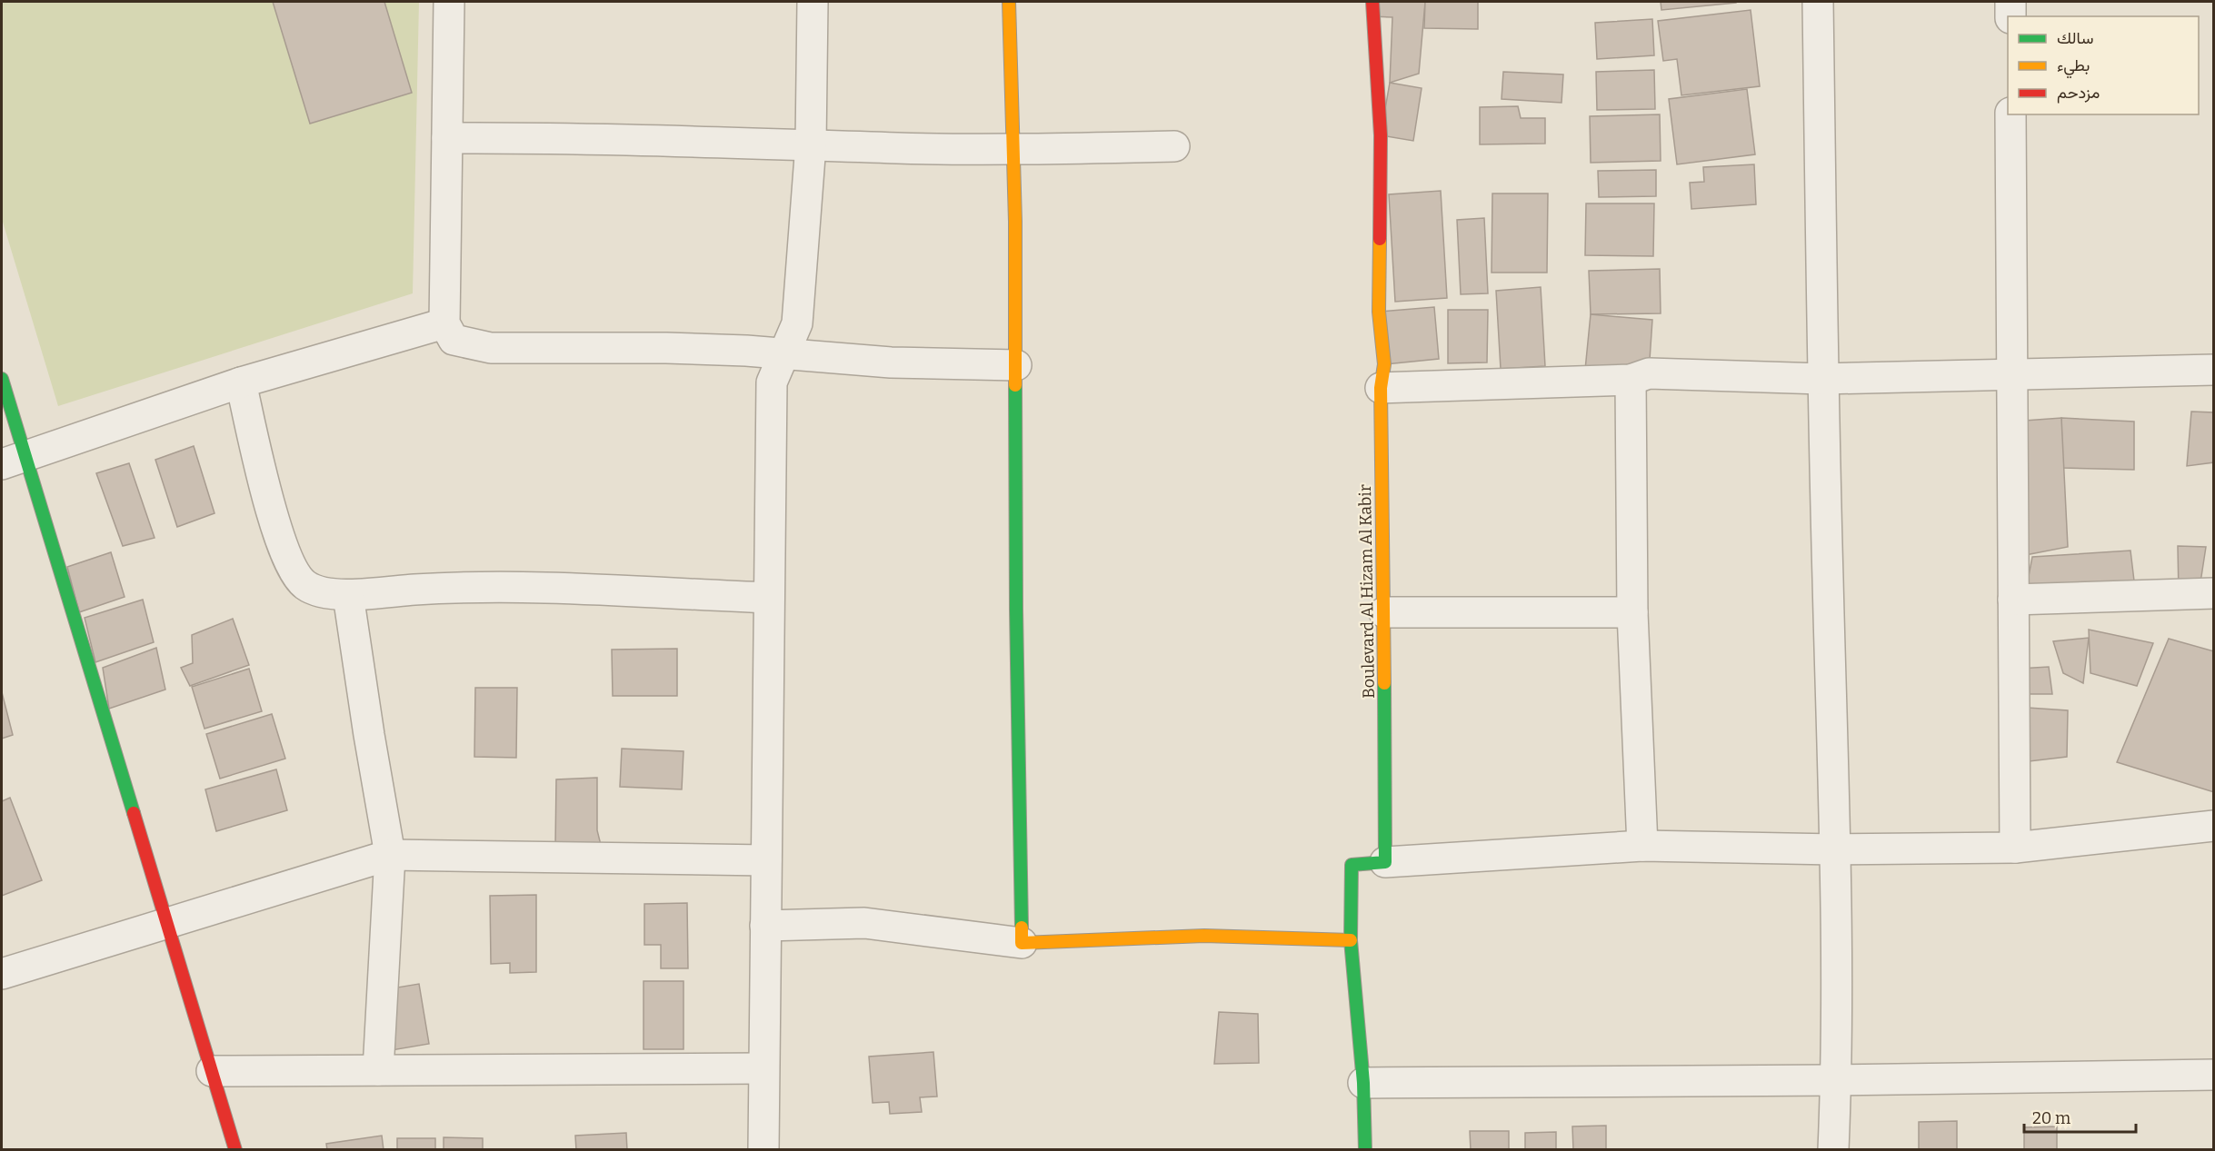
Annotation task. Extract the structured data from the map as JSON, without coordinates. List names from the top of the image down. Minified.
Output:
{"streets":{"street":["Boulevard Al Hizam Al Kabir"]},"legend":["سالك","بطيء","مزدحم"],"scale_bar":"20 m"}
